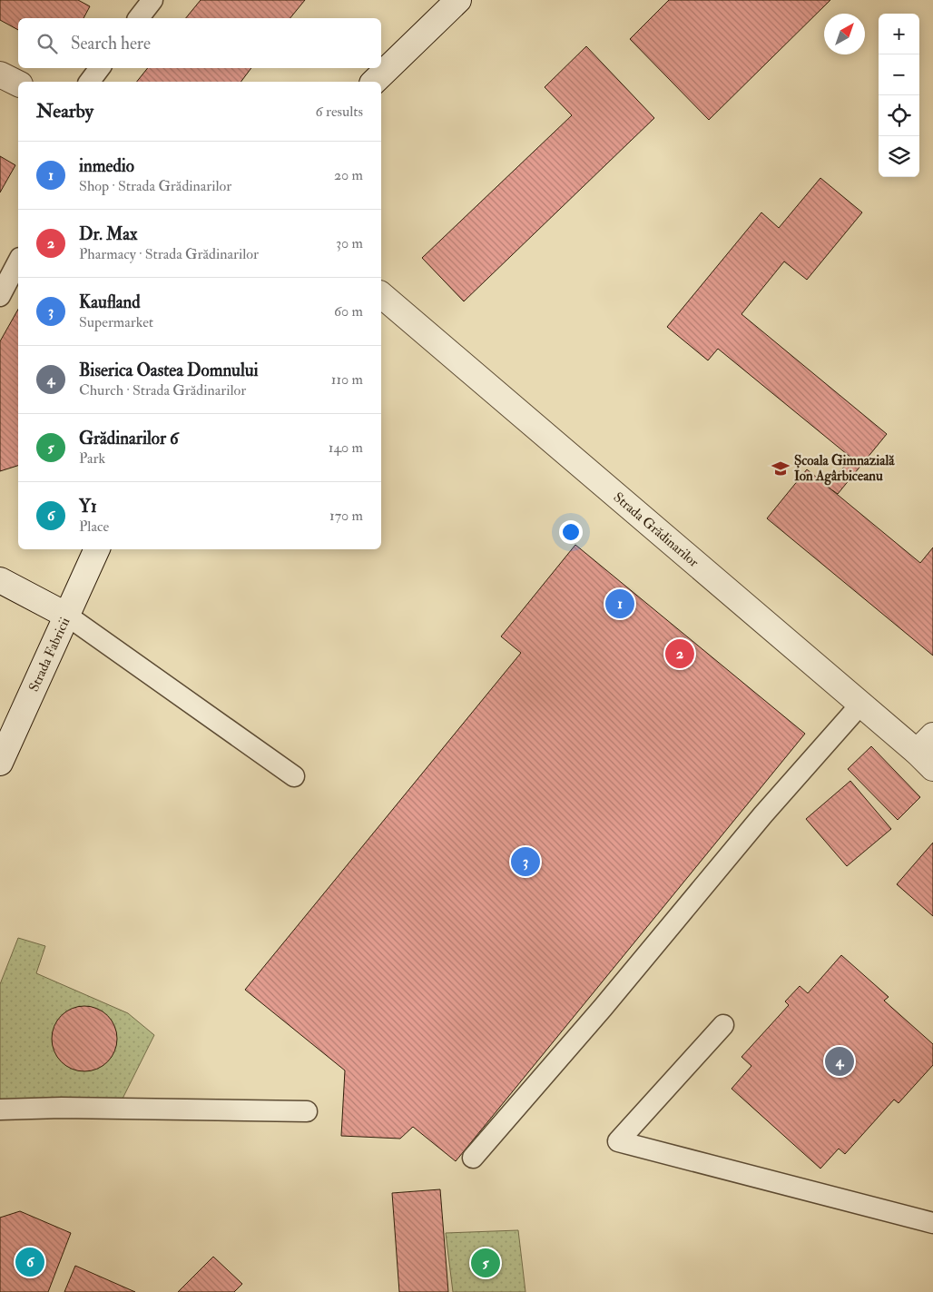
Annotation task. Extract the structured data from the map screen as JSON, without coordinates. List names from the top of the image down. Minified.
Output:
{"streets":{"street":["Strada Grădinarilor","Strada Fabricii"]},"places":{"school or university":["Școala Gimnazială Ion Agârbiceanu"]},"north":"top right","page":{"map_buttons":["+","−"],"search":"Search here","heading":["Nearby","6 results"],"list":[{"mark":"1","name":"inmedio","note":"Shop · Strada Grădinarilor","value":"20 m"},{"mark":"2","name":"Dr. Max","note":"Pharmacy · Strada Grădinarilor","value":"30 m"},{"mark":"3","name":"Kaufland","note":"Supermarket","value":"60 m"},{"mark":"4","name":"Biserica Oastea Domnului","note":"Church · Strada Grădinarilor","value":"110 m"},{"mark":"5","name":"Grădinarilor 6","note":"Park","value":"140 m"},{"mark":"6","name":"Y1","note":"Place","value":"170 m"}],"pins":["1","2","3","4","6","5"]}}
